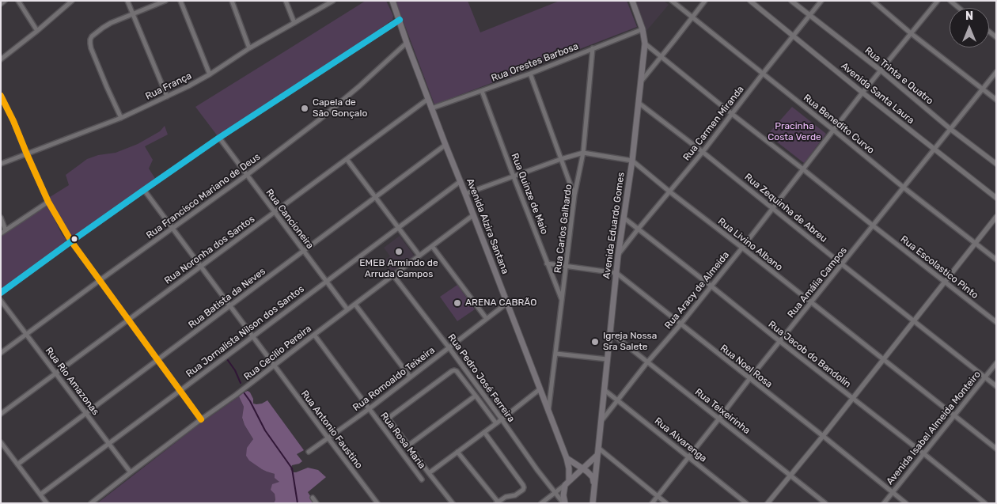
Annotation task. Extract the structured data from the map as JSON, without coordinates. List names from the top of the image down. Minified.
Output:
{"streets":{"main road":["Avenida Eduardo Gomes","Avenida Alzira Santana"],"street":["Rua Orestes Barbosa","Rua Trinta e Quatro","Rua França","Avenida Santa Laura","Rua Carmen Miranda","Rua Benedito Curvo","Rua Quinze de Maio","Rua Francisco Mariano de Deus","Rua Zequinha de Abreu","Rua Cancioneira","Rua Carlos Galhardo","Rua Livino Albano","Rua Noronha dos Santos","Rua Escolastico Pinto","Rua Amália Campos","Rua Aracy de Almeida","Rua Batista da Neves","Rua Jornalista Nilson dos Santos","Rua Cecilio Pereira","Rua Jacob do Bandolin","Rua Noel Rosa","Rua Pedro José Ferreira","Rua Romoaldo Teixeira","Rua Rio Amazonas","Rua Teixeirinha","Avenida Isabel Almeida Monteiro","Rua Antonio Faustino","Rua Alvarenga","Rua Rosa Maria"]},"crossings":[["Rua Orestes Barbosa","Rua Quinze de Maio"],["Rua Orestes Barbosa","Avenida Eduardo Gomes"],["Rua Orestes Barbosa","Avenida Alzira Santana"],["Rua Orestes Barbosa","Rua Carlos Galhardo"],["Rua Trinta e Quatro","Rua Carmen Miranda"],["Rua Trinta e Quatro","Rua Amália Campos"],["Rua Trinta e Quatro","Rua Aracy de Almeida"],["Avenida Santa Laura","Rua Carmen Miranda"],["Avenida Santa Laura","Rua Amália Campos"],["Avenida Santa Laura","Rua Aracy de Almeida"],["Rua Carmen Miranda","Rua Benedito Curvo"],["Rua Carmen Miranda","Rua Zequinha de Abreu"],["Rua Carmen Miranda","Avenida Eduardo Gomes"],["Rua Carmen Miranda","Rua Livino Albano"],["Rua Carmen Miranda","Rua Escolastico Pinto"],["Rua Carmen Miranda","Rua Jacob do Bandolin"],["Rua Benedito Curvo","Rua Amália Campos"],["Rua Benedito Curvo","Rua Aracy de Almeida"],["Rua Quinze de Maio","Rua Carlos Galhardo"],["Rua Quinze de Maio","Rua Livino Albano"],["Rua Francisco Mariano de Deus","Rua Cancioneira"],["Rua Francisco Mariano de Deus","Avenida Alzira Santana"],["Rua Francisco Mariano de Deus","Rua Rio Amazonas"],["Rua Francisco Mariano de Deus","Rua Antonio Faustino"],["Rua Zequinha de Abreu","Avenida Eduardo Gomes"],["Rua Zequinha de Abreu","Rua Amália Campos"],["Rua Zequinha de Abreu","Rua Aracy de Almeida"],["Rua Zequinha de Abreu","Avenida Isabel Almeida Monteiro"],["Rua Cancioneira","Rua Noronha dos Santos"],["Rua Cancioneira","Rua Batista da Neves"],["Rua Cancioneira","Rua Jornalista Nilson dos Santos"],["Rua Cancioneira","Rua Cecilio Pereira"],["Avenida Eduardo Gomes","Rua Livino Albano"],["Avenida Eduardo Gomes","Rua Escolastico Pinto"],["Avenida Eduardo Gomes","Rua Aracy de Almeida"],["Avenida Eduardo Gomes","Rua Jacob do Bandolin"],["Avenida Eduardo Gomes","Rua Noel Rosa"],["Avenida Eduardo Gomes","Rua Teixeirinha"],["Avenida Eduardo Gomes","Rua Alvarenga"],["Avenida Alzira Santana","Rua Carlos Galhardo"],["Avenida Alzira Santana","Rua Livino Albano"],["Avenida Alzira Santana","Rua Noronha dos Santos"],["Avenida Alzira Santana","Rua Batista da Neves"],["Avenida Alzira Santana","Rua Jornalista Nilson dos Santos"],["Avenida Alzira Santana","Rua Cecilio Pereira"],["Avenida Alzira Santana","Rua Pedro José Ferreira"],["Avenida Alzira Santana","Rua Romoaldo Teixeira"],["Rua Carlos Galhardo","Rua Livino Albano"],["Rua Livino Albano","Rua Amália Campos"],["Rua Livino Albano","Rua Aracy de Almeida"],["Rua Livino Albano","Avenida Isabel Almeida Monteiro"],["Rua Noronha dos Santos","Rua Rio Amazonas"],["Rua Noronha dos Santos","Rua Antonio Faustino"],["Rua Escolastico Pinto","Rua Amália Campos"],["Rua Escolastico Pinto","Rua Aracy de Almeida"],["Rua Amália Campos","Rua Jacob do Bandolin"],["Rua Amália Campos","Rua Noel Rosa"],["Rua Amália Campos","Rua Teixeirinha"],["Rua Amália Campos","Rua Alvarenga"],["Rua Aracy de Almeida","Rua Jacob do Bandolin"],["Rua Aracy de Almeida","Rua Noel Rosa"],["Rua Aracy de Almeida","Rua Teixeirinha"],["Rua Aracy de Almeida","Rua Alvarenga"],["Rua Batista da Neves","Rua Rio Amazonas"],["Rua Batista da Neves","Rua Antonio Faustino"],["Rua Jornalista Nilson dos Santos","Rua Rio Amazonas"],["Rua Jornalista Nilson dos Santos","Rua Antonio Faustino"],["Rua Cecilio Pereira","Rua Pedro José Ferreira"],["Rua Cecilio Pereira","Rua Rio Amazonas"],["Rua Cecilio Pereira","Rua Antonio Faustino"],["Rua Cecilio Pereira","Rua Rosa Maria"],["Rua Jacob do Bandolin","Avenida Isabel Almeida Monteiro"],["Rua Noel Rosa","Avenida Isabel Almeida Monteiro"],["Rua Pedro José Ferreira","Rua Romoaldo Teixeira"],["Rua Romoaldo Teixeira","Rua Antonio Faustino"],["Rua Romoaldo Teixeira","Rua Rosa Maria"]],"parks":["Pracinha Costa Verde"],"places":["Capela de São Gonçalo","EMEB Armindo de Arruda Campos","ARENA CABRÃO","Igreja Nossa Sra Salete"],"north":"top"}
